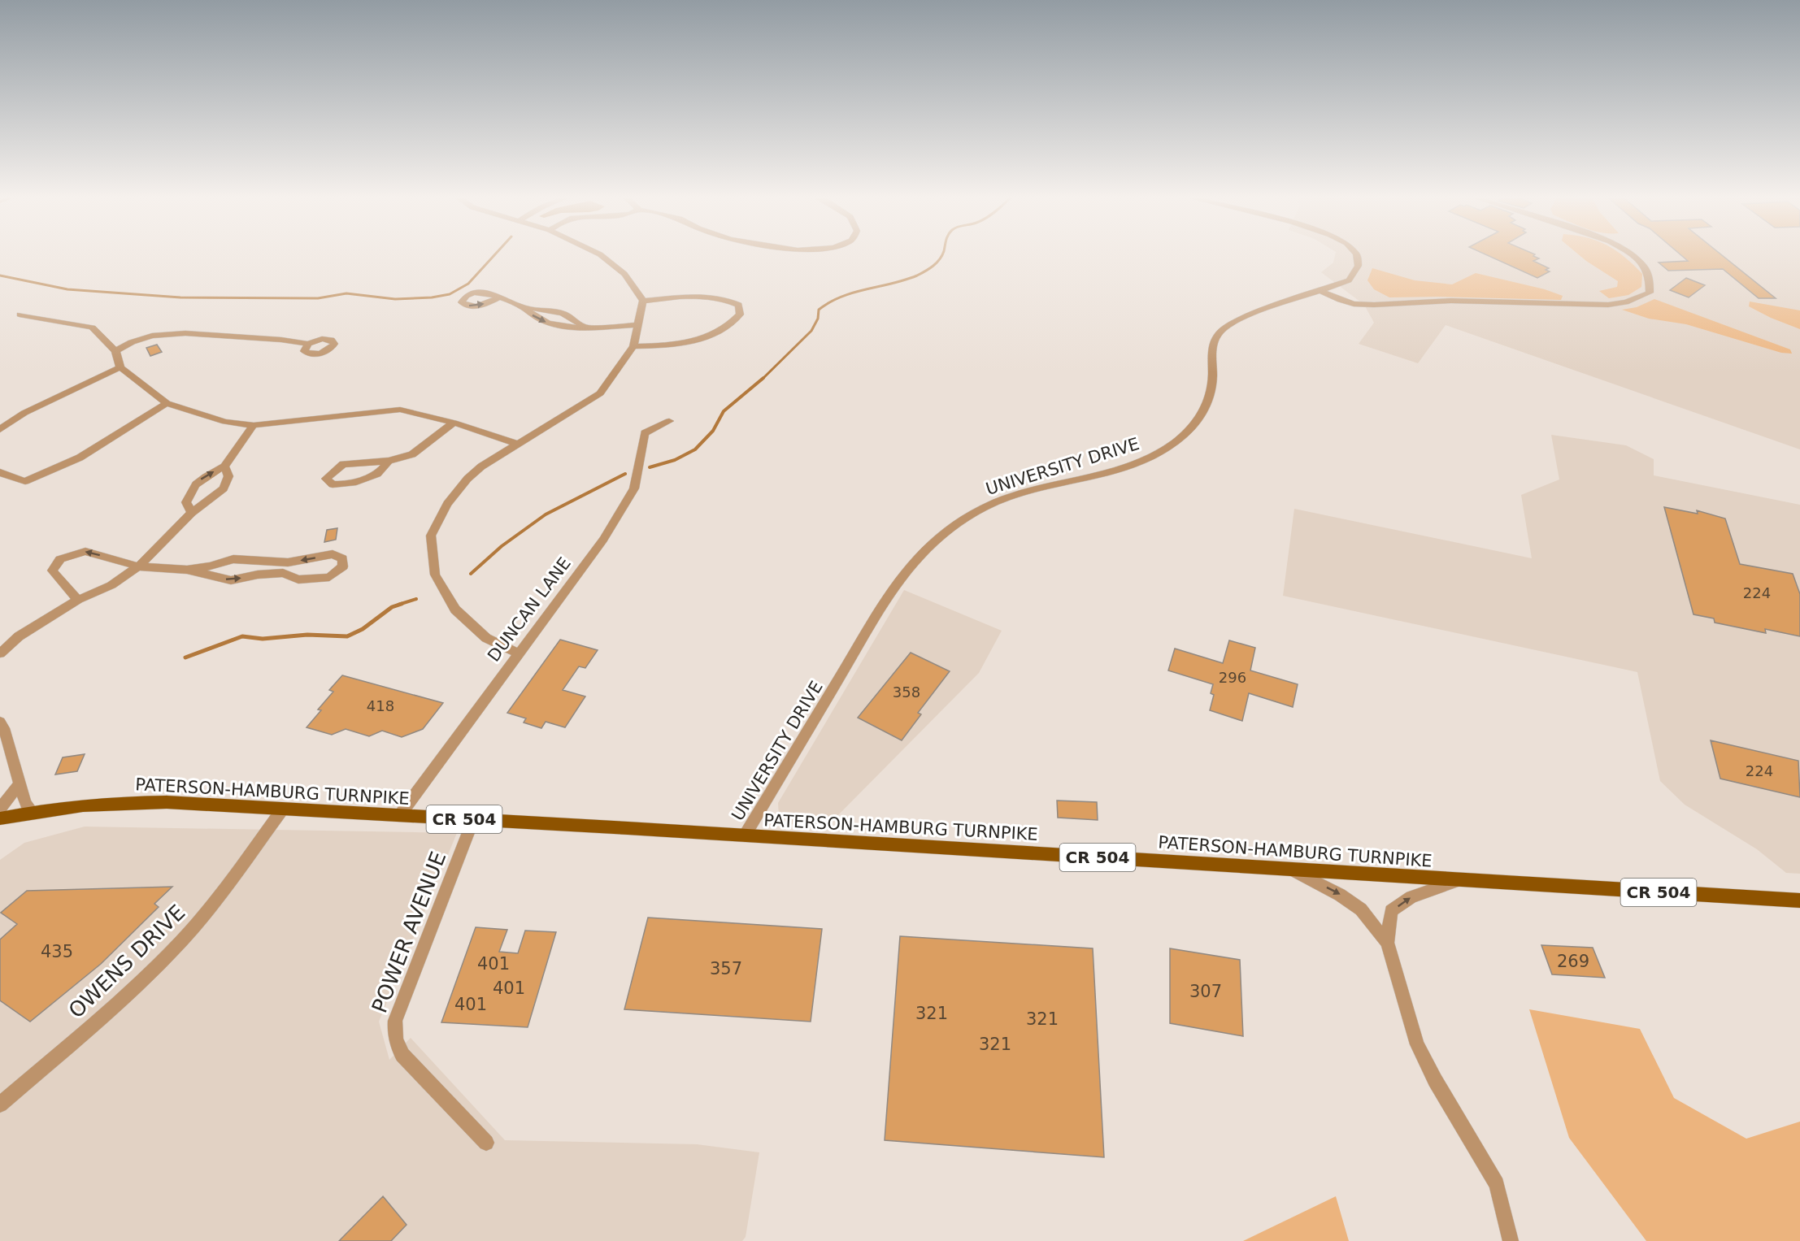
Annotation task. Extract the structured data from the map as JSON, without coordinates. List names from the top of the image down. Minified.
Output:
{"streets":{"main road":["PATERSON-HAMBURG TURNPIKE","CR 504"],"street":["UNIVERSITY DRIVE","DUNCAN LANE","POWER AVENUE","OWENS DRIVE"]},"crossings":[["UNIVERSITY DRIVE","PATERSON-HAMBURG TURNPIKE"],["DUNCAN LANE","PATERSON-HAMBURG TURNPIKE"],["PATERSON-HAMBURG TURNPIKE","POWER AVENUE"],["PATERSON-HAMBURG TURNPIKE","OWENS DRIVE"]],"house_numbers":["224","296","358","418","224","435","269","401","357","401","307","401","321","321","321"]}
